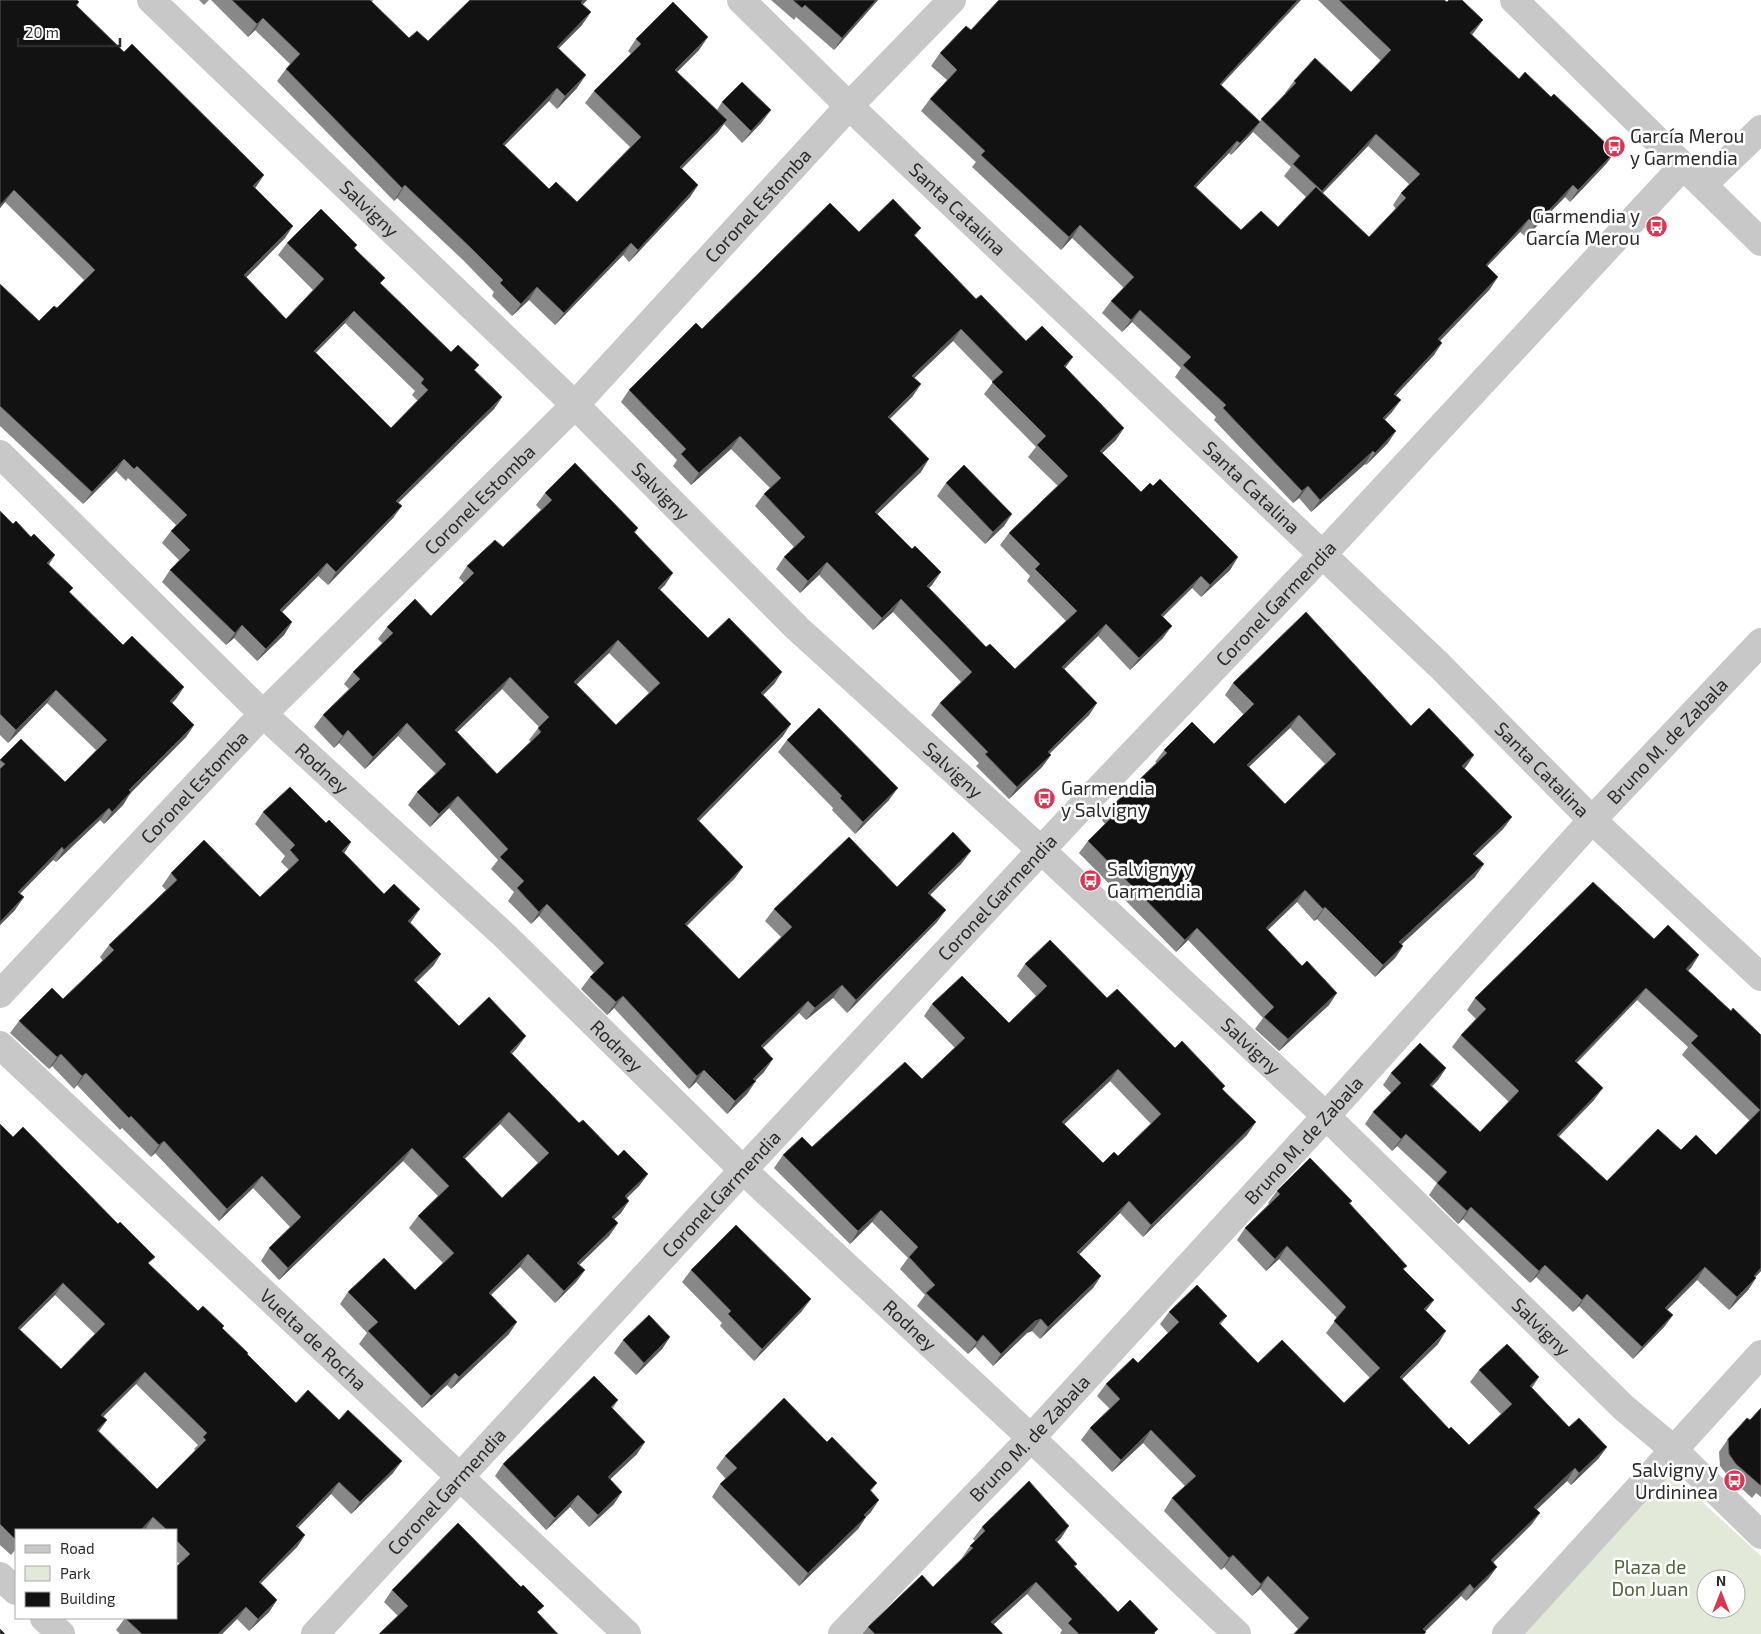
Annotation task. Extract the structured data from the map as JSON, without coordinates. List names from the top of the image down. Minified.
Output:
{"streets":{"street":["Coronel Estomba","Salvigny","Santa Catalina","Coronel Garmendia","Bruno M. de Zabala","Rodney","Vuelta de Rocha"]},"crossings":[["Coronel Estomba","Salvigny"],["Coronel Estomba","Santa Catalina"],["Coronel Estomba","Rodney"],["Salvigny","Coronel Garmendia"],["Salvigny","Bruno M. de Zabala"],["Santa Catalina","Coronel Garmendia"],["Santa Catalina","Bruno M. de Zabala"],["Coronel Garmendia","Rodney"],["Coronel Garmendia","Vuelta de Rocha"],["Bruno M. de Zabala","Rodney"]],"parks":["Plaza de Don Juan"],"places":{"bus stop":["García Merou y Garmendia","Garmendia y García Merou","Garmendia y Salvigny","Salvigny y Garmendia","Salvigny y Urdininea"]},"legend":["Road","Park","Building"],"scale_bar":"20 m","north":"top"}
